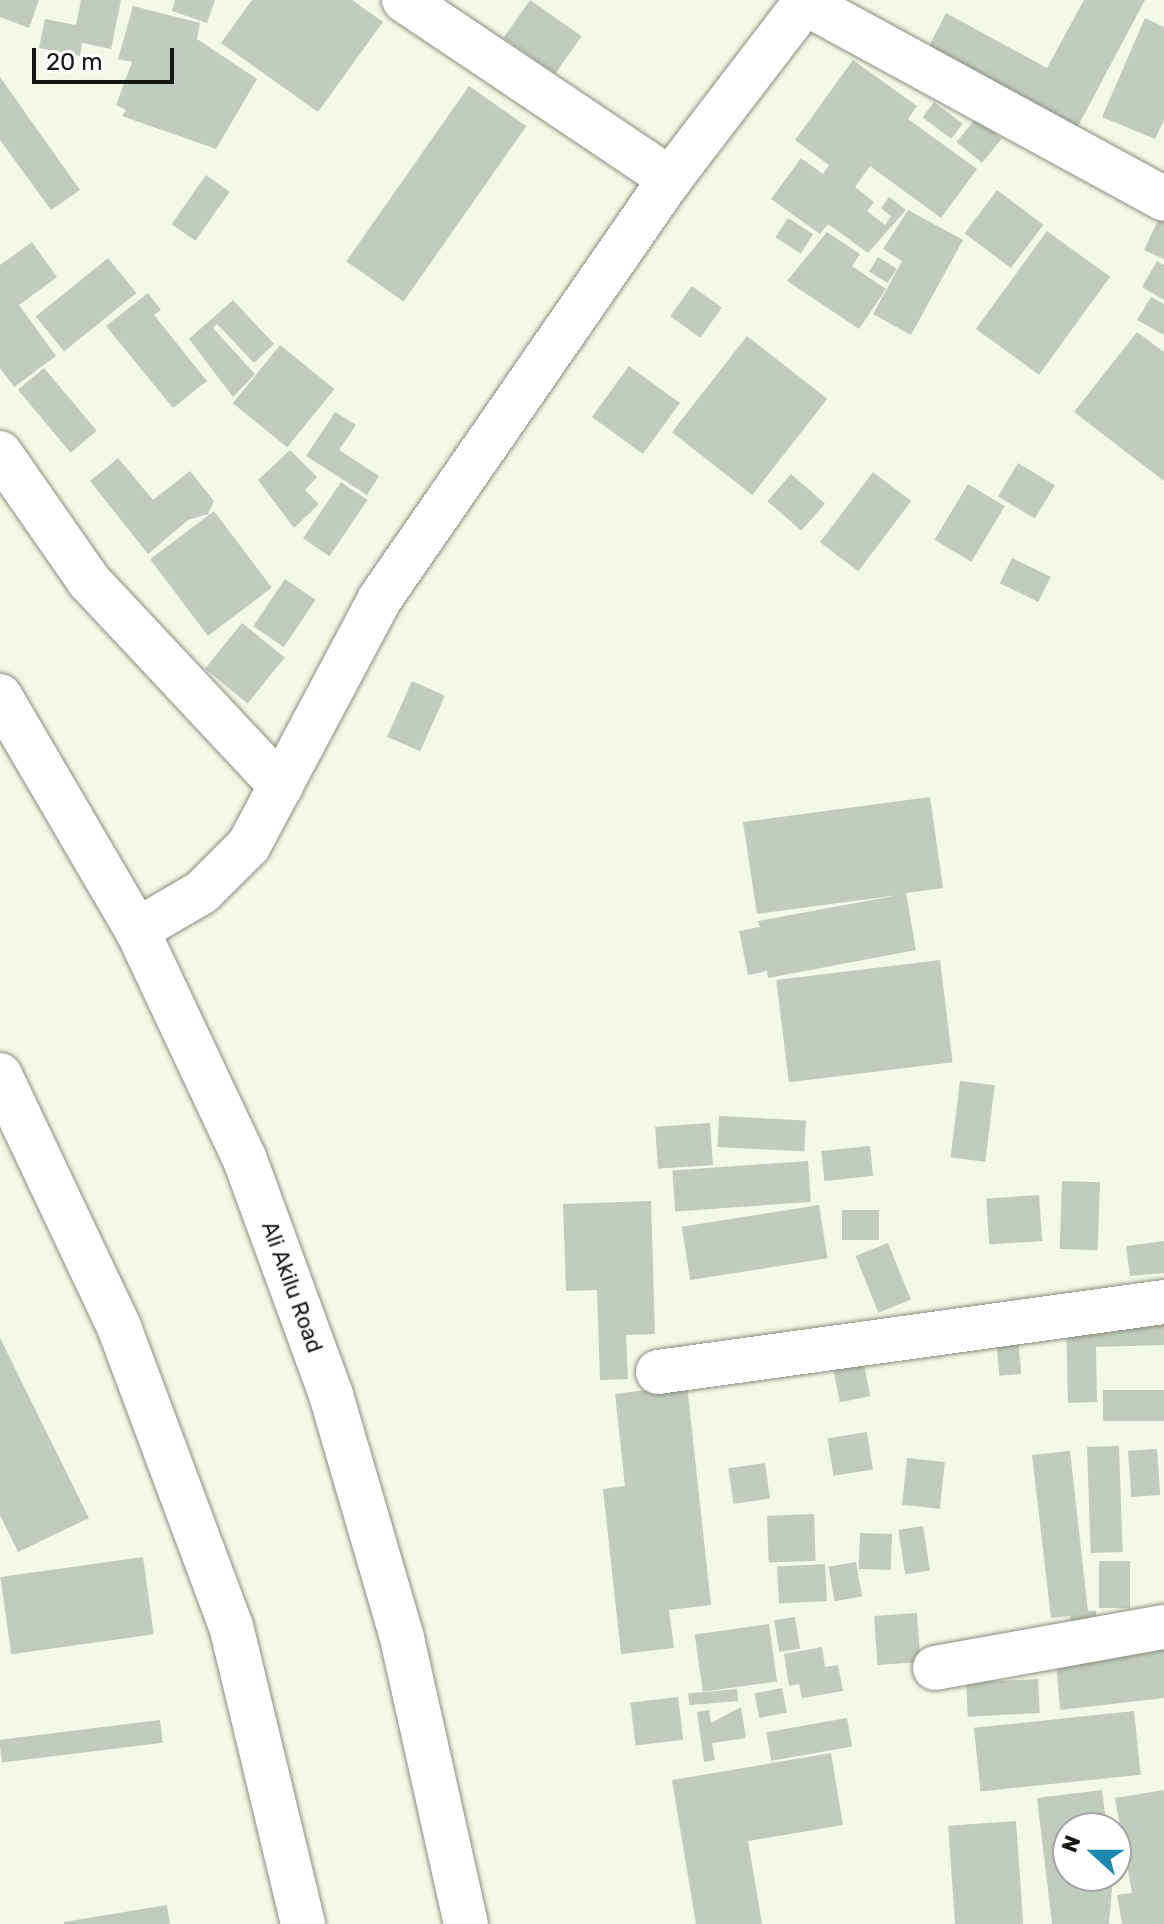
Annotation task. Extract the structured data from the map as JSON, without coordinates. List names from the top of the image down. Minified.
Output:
{"streets":{"street":["Ali Akilu Road"]},"scale_bar":"20 m","north":"left"}
